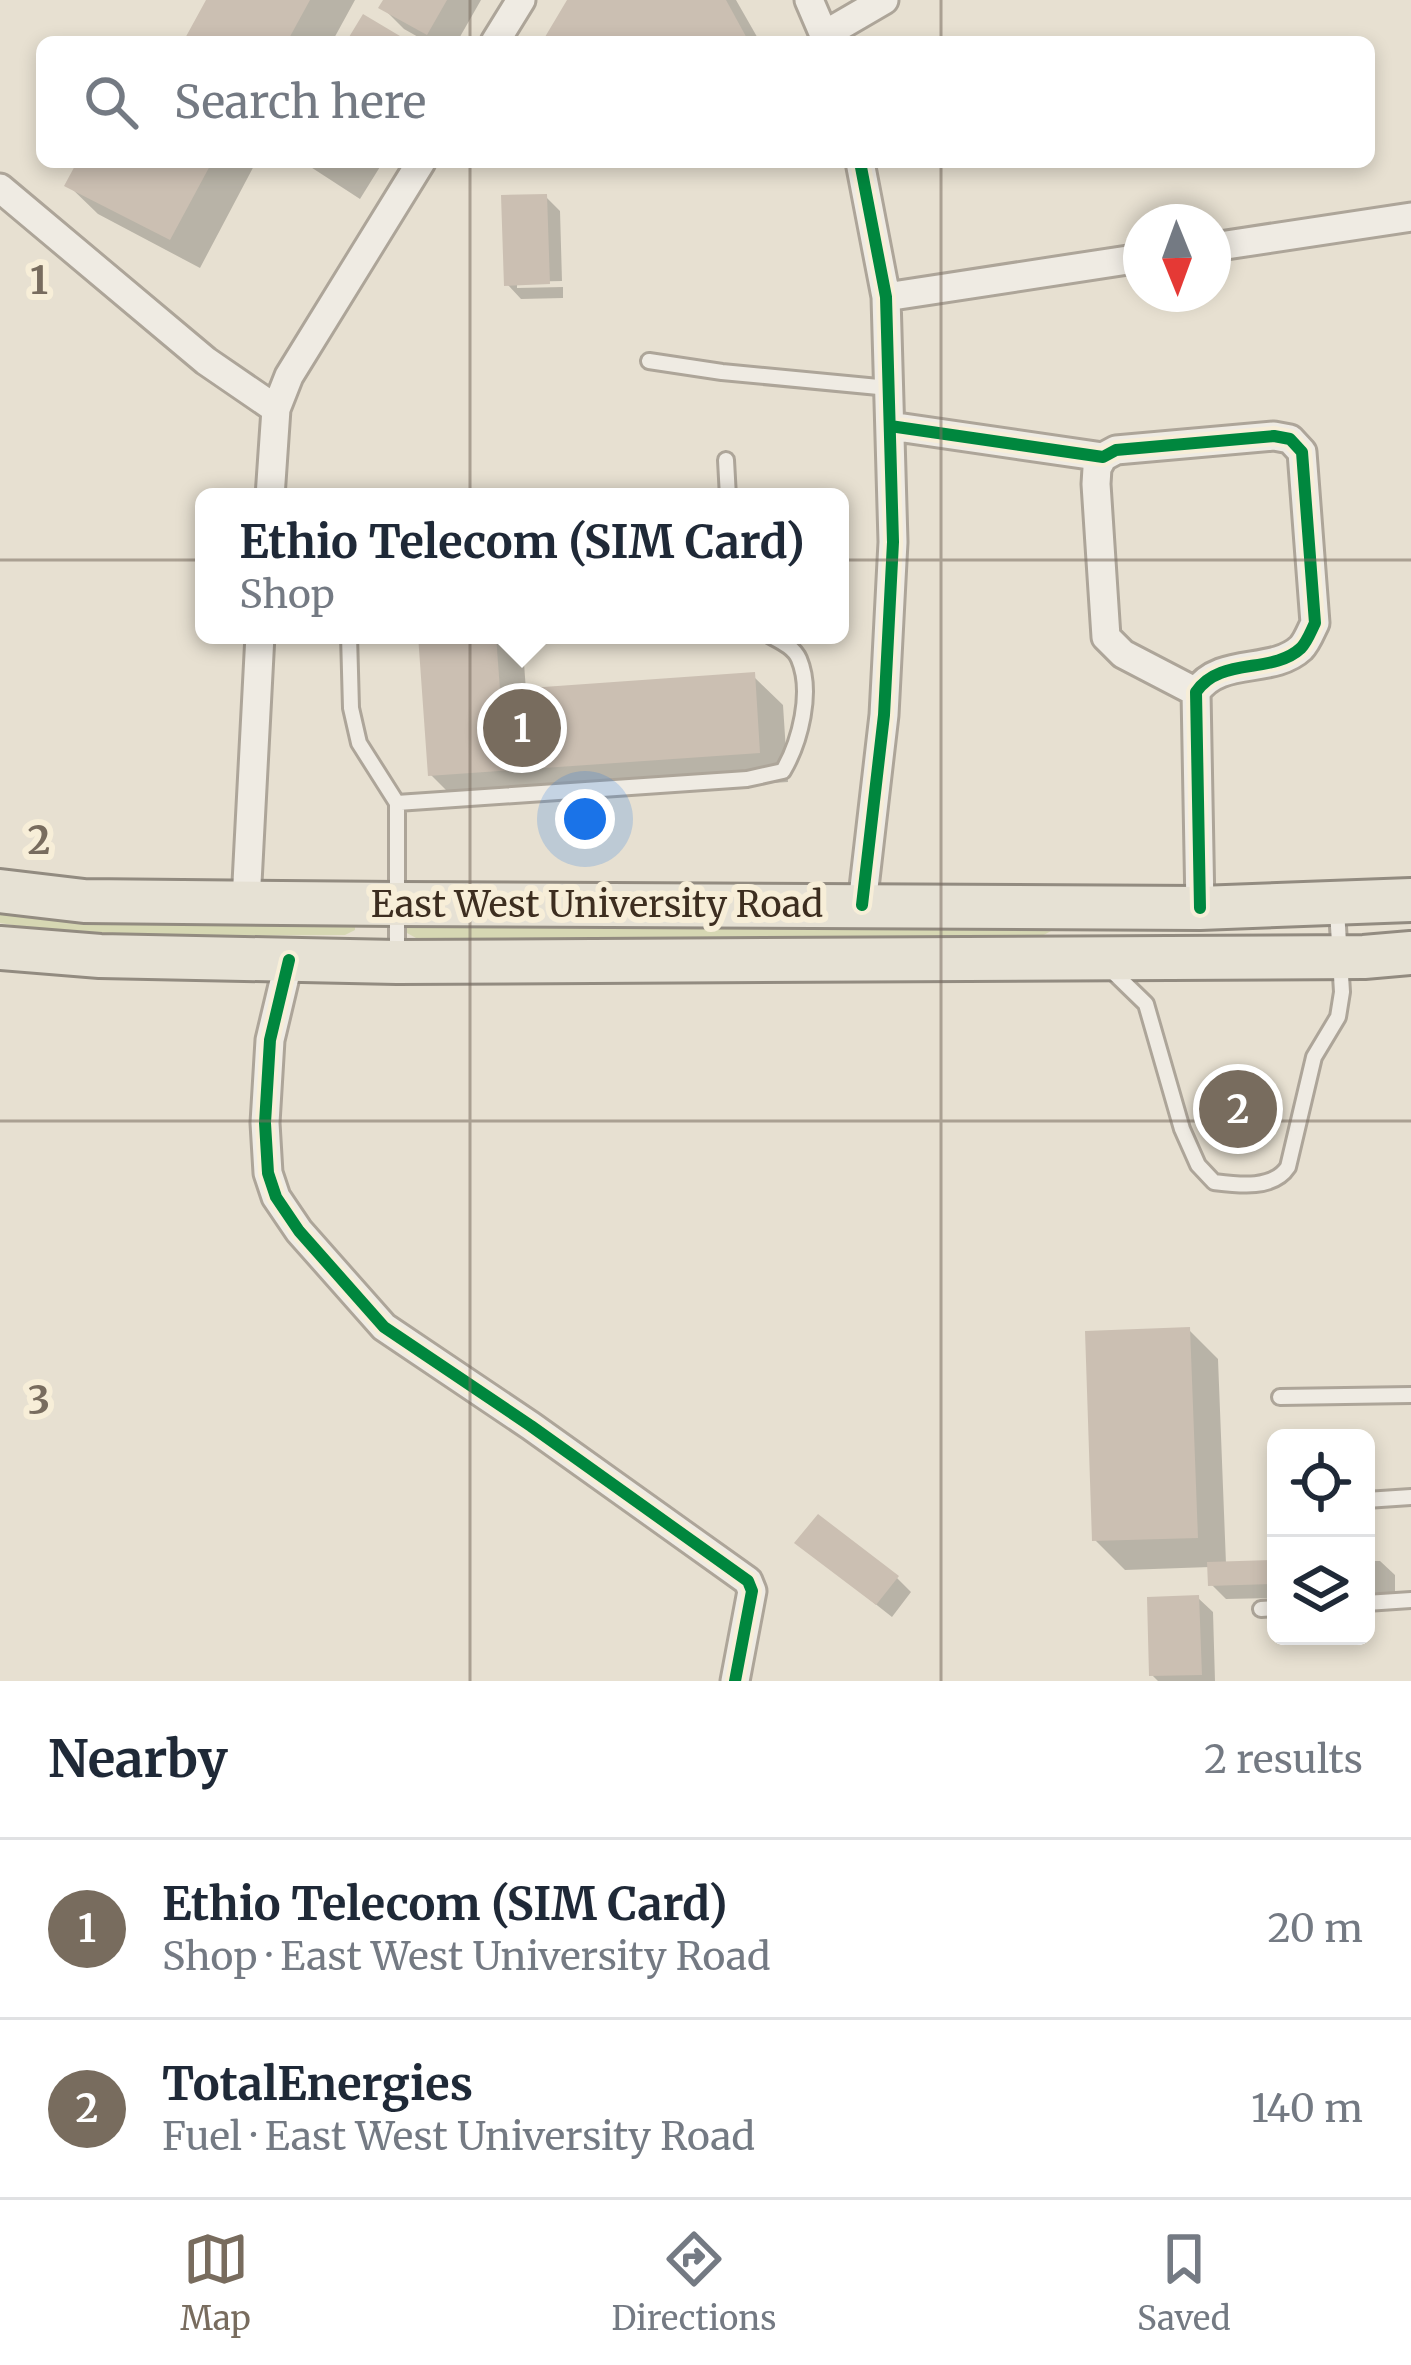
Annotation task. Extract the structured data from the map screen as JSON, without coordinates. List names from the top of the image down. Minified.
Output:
{"streets":{"main road":["East West University Road"]},"north":"bottom","page":{"search":"Search here","popup":["Ethio Telecom (SIM Card)","Shop"],"pins":["1","2"],"heading":["Nearby","2 results"],"list":[{"mark":"1","name":"Ethio Telecom (SIM Card)","note":"Shop · East West University Road","value":"20 m"},{"mark":"2","name":"TotalEnergies","note":"Fuel · East West University Road","value":"140 m"}],"nav":["Map","Directions","Saved"]},"grid":{"rows":["1","2","3"]}}
